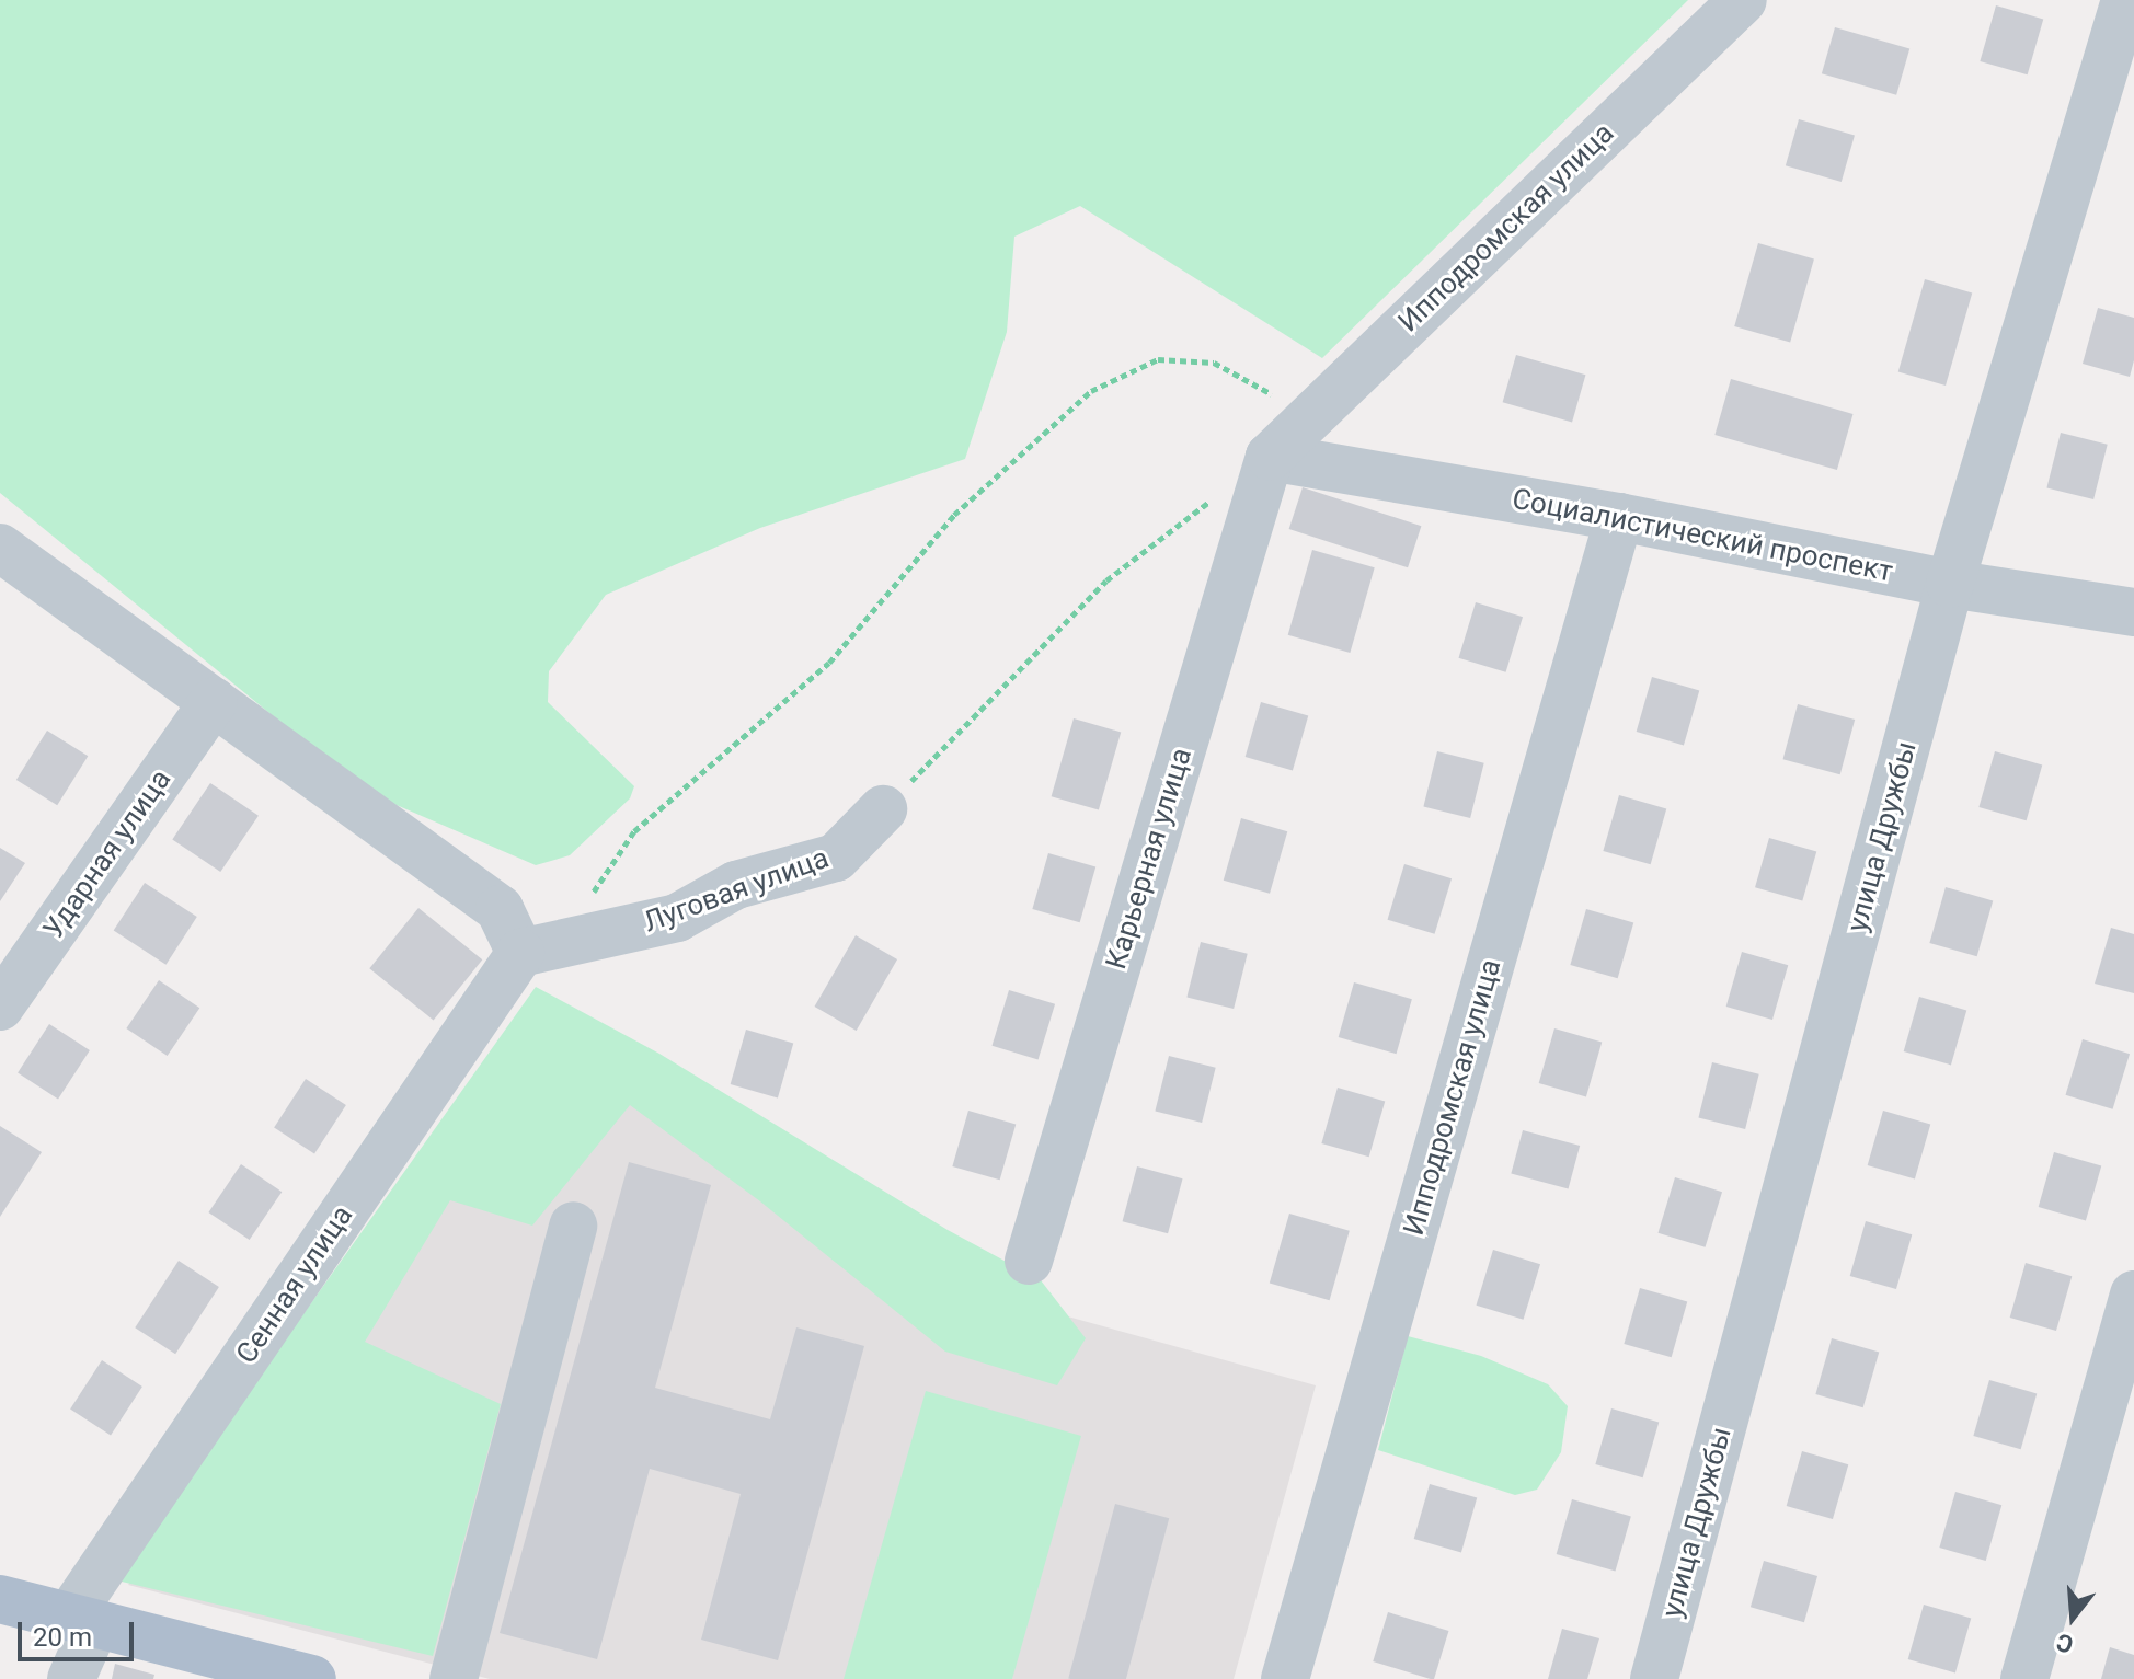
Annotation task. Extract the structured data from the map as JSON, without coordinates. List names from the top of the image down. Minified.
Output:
{"streets":{"street":["Ипподромская улица","Социалистический проспект","улица Дружбы","Ударная улица","Карьерная улица","Луговая улица","Сенная улица"]},"crossings":[["Ипподромская улица","Социалистический проспект"],["Ипподромская улица","Карьерная улица"],["Социалистический проспект","улица Дружбы"],["Социалистический проспект","Карьерная улица"],["Луговая улица","Сенная улица"]],"scale_bar":"20 m","north":"bottom"}
